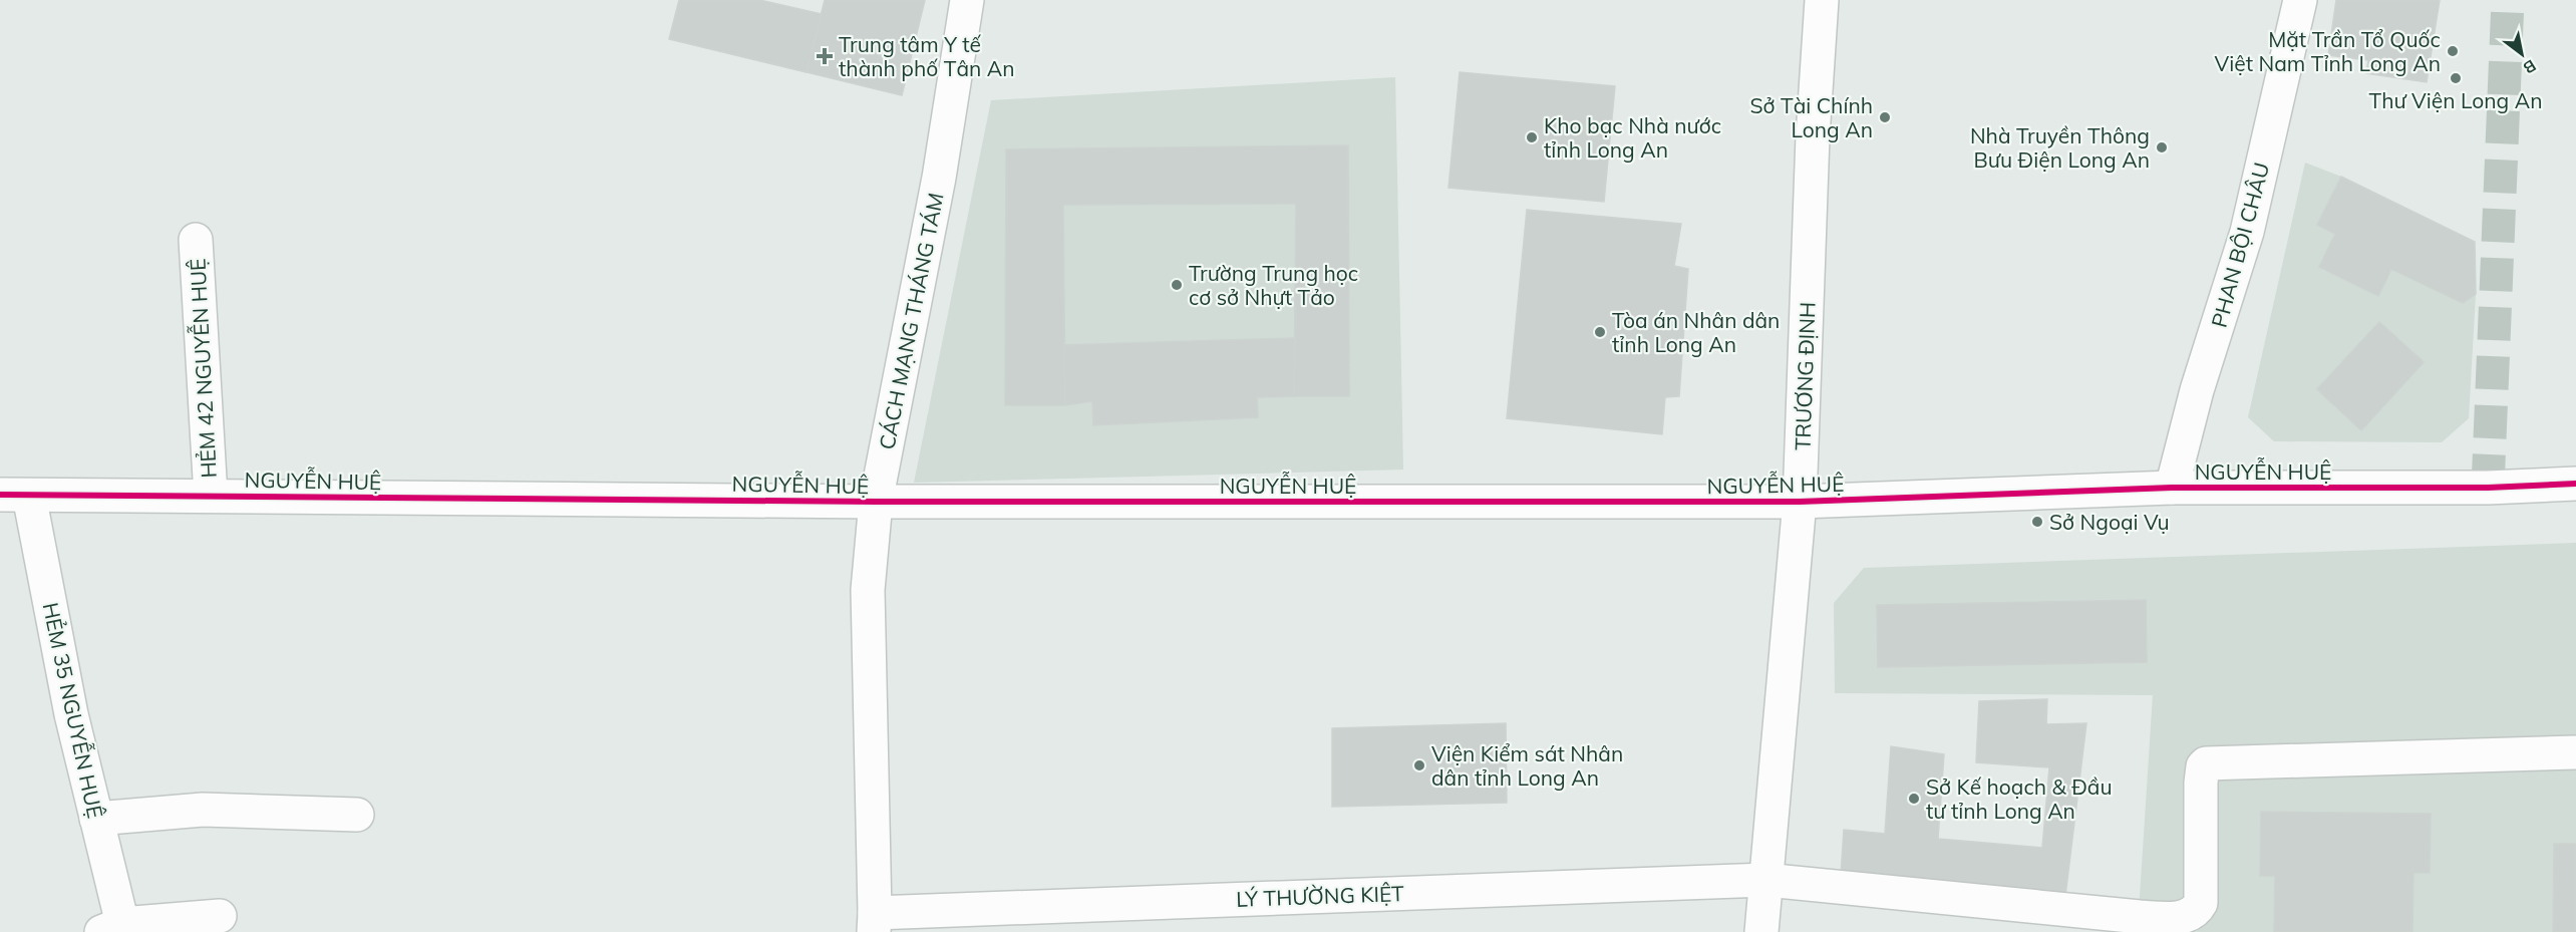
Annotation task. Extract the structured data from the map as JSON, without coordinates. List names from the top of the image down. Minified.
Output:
{"streets":{"street":["PHAN BỘI CHÂU","CÁCH MẠNG THÁNG TÁM","HẺM 42 NGUYỄN HUỆ","TRƯƠNG ĐỊNH","NGUYỄN HUỆ","HẺM 35 NGUYỄN HUỆ","LÝ THƯỜNG KIỆT"]},"crossings":[["PHAN BỘI CHÂU","NGUYỄN HUỆ"],["CÁCH MẠNG THÁNG TÁM","NGUYỄN HUỆ"],["CÁCH MẠNG THÁNG TÁM","LÝ THƯỜNG KIỆT"],["HẺM 42 NGUYỄN HUỆ","NGUYỄN HUỆ"],["TRƯƠNG ĐỊNH","NGUYỄN HUỆ"],["TRƯƠNG ĐỊNH","LÝ THƯỜNG KIỆT"],["NGUYỄN HUỆ","HẺM 35 NGUYỄN HUỆ"]],"places":{"other":["Mặt Trần Tổ Quốc Việt Nam Tỉnh Long An","Thư Viện Long An","Sở Tài Chính Long An","Kho bạc Nhà nước tỉnh Long An","Nhà Truyền Thông Bưu Điện Long An","Trường Trung học cơ sở Nhựt Tảo","Tòa án Nhân dân tỉnh Long An","Sở Ngoại Vụ","Viện Kiểm sát Nhân dân tỉnh Long An","Sở Kế hoạch & Đầu tư tỉnh Long An"],"health":["Trung tâm Y tế thành phố Tân An"]},"north":"bottom right"}
